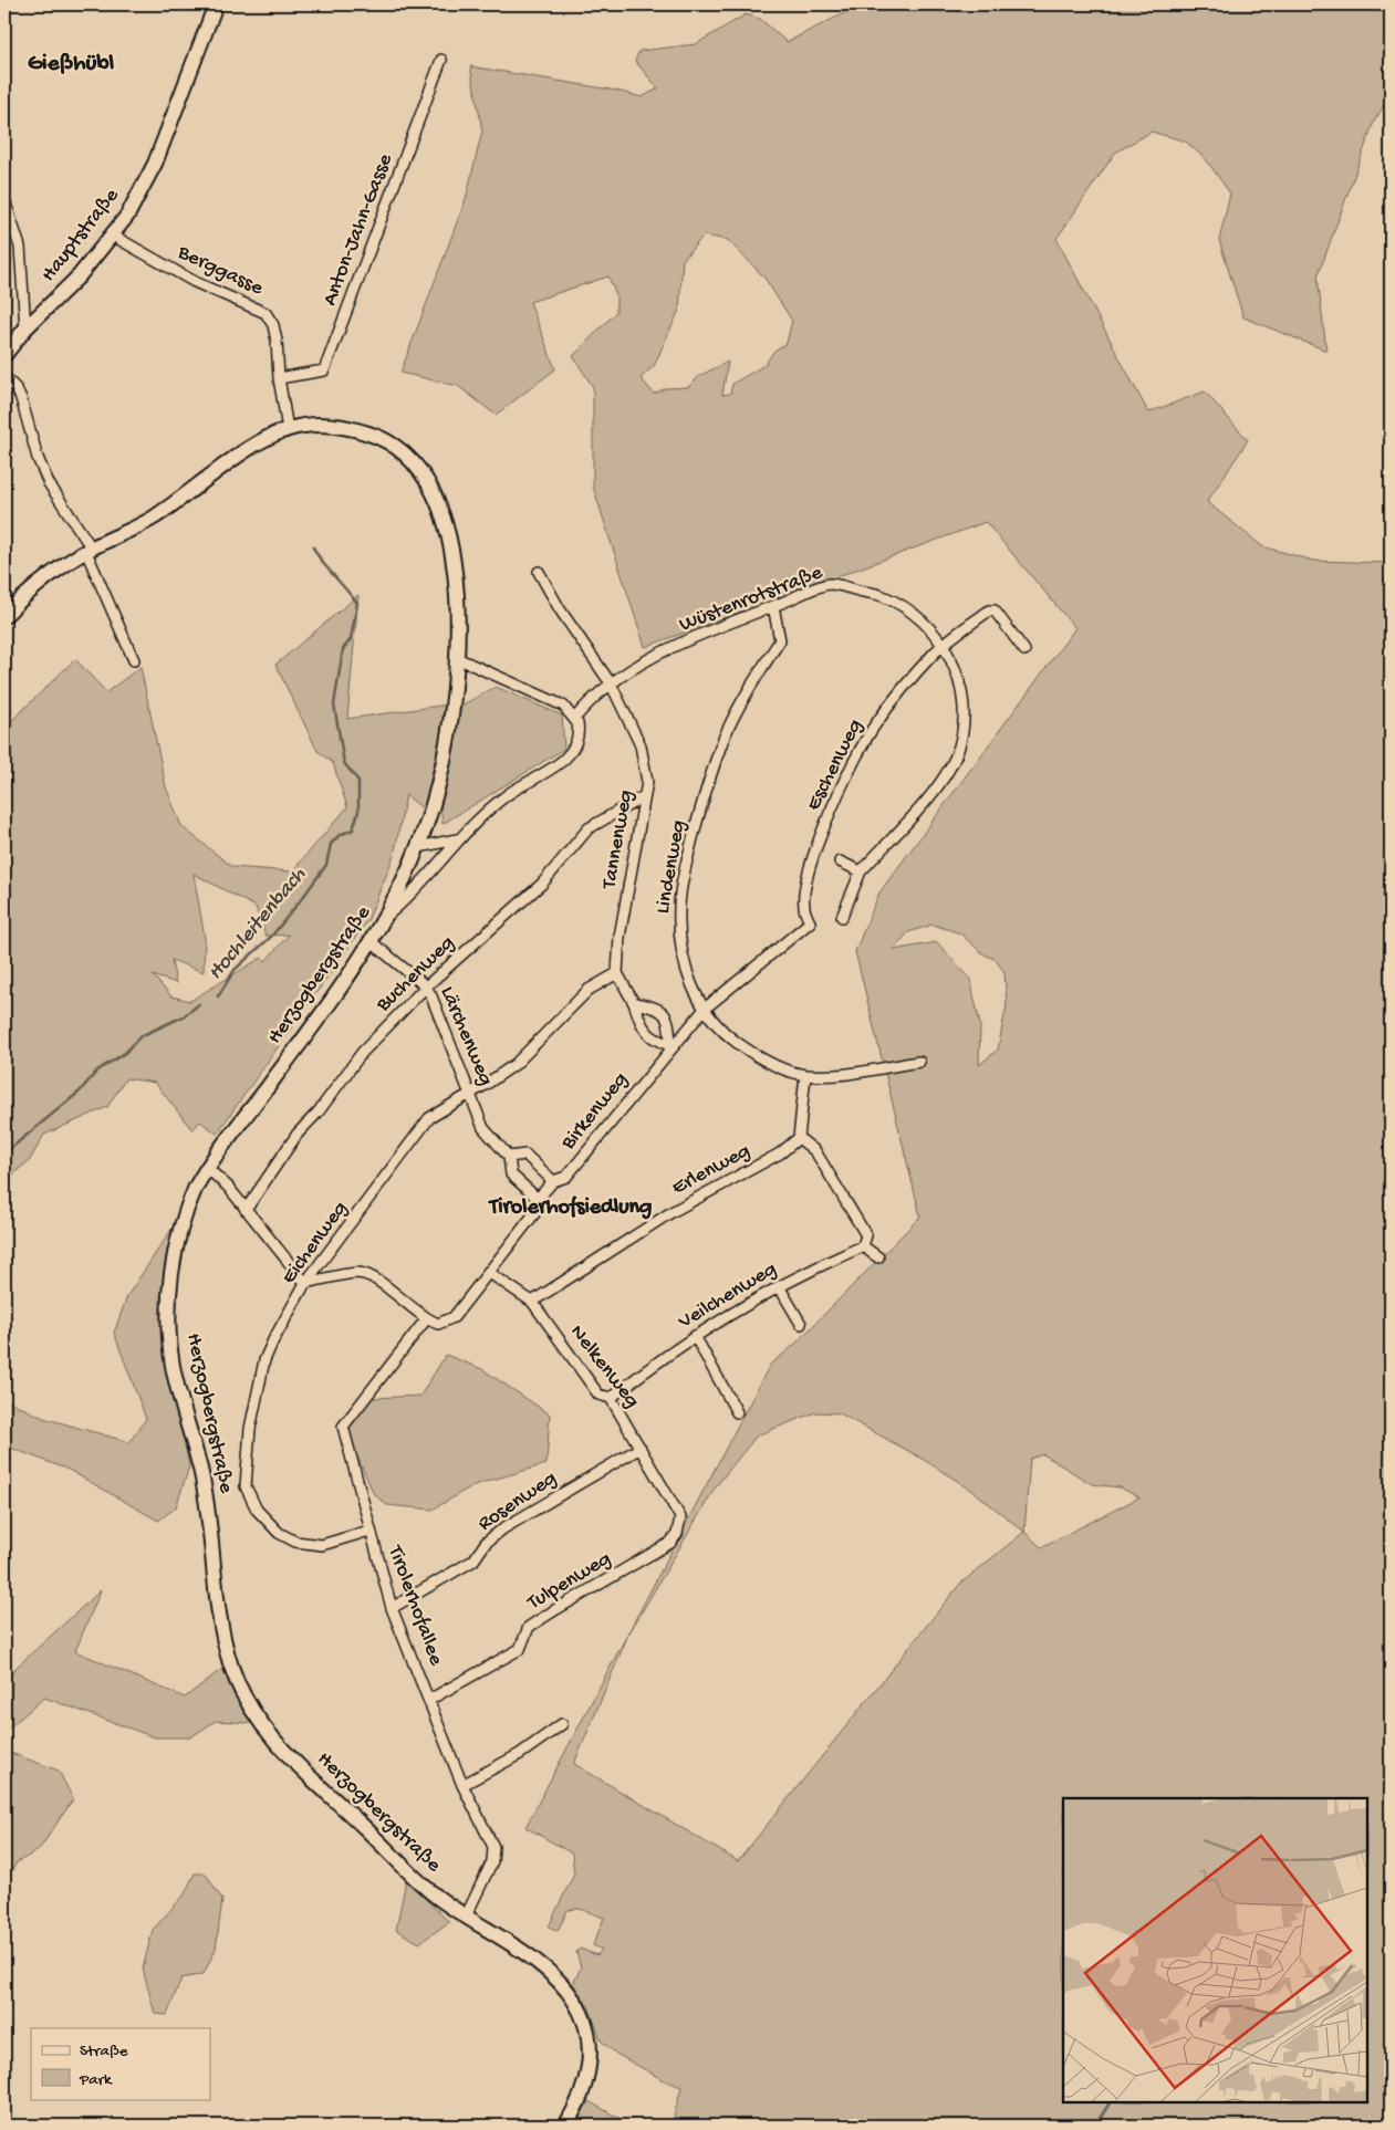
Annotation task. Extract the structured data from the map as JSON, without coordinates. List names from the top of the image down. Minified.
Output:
{"streets":{"main road":["Hauptstraße","Herzogbergstraße"],"street":["Anton-Jahn-Gasse","Berggasse","Wüstenrotstraße","Eschenweg","Tannenweg","Lindenweg","Buchenweg","Lärchenweg","Birkenweg","Erlenweg","Eichenweg","Veilchenweg","Nelkenweg","Rosenweg","Tulpenweg","Tirolerhofallee"]},"crossings":[["Anton-Jahn-Gasse","Berggasse"],["Hauptstraße","Berggasse"],["Berggasse","Herzogbergstraße"],["Wüstenrotstraße","Eschenweg"],["Wüstenrotstraße","Tannenweg"],["Wüstenrotstraße","Lindenweg"],["Eschenweg","Birkenweg"],["Tannenweg","Buchenweg"],["Tannenweg","Eichenweg"],["Lindenweg","Birkenweg"],["Buchenweg","Lärchenweg"],["Herzogbergstraße","Lärchenweg"],["Herzogbergstraße","Tirolerhofallee"],["Lärchenweg","Birkenweg"],["Lärchenweg","Eichenweg"],["Birkenweg","Nelkenweg"],["Birkenweg","Tirolerhofallee"],["Erlenweg","Nelkenweg"],["Eichenweg","Tirolerhofallee"],["Veilchenweg","Nelkenweg"],["Nelkenweg","Rosenweg"],["Nelkenweg","Tulpenweg"],["Rosenweg","Tirolerhofallee"],["Tulpenweg","Tirolerhofallee"]],"districts":["Gießhübl","Tirolerhofsiedlung"],"water":["Hochleitenbach"],"legend":["Straße","Park"]}
